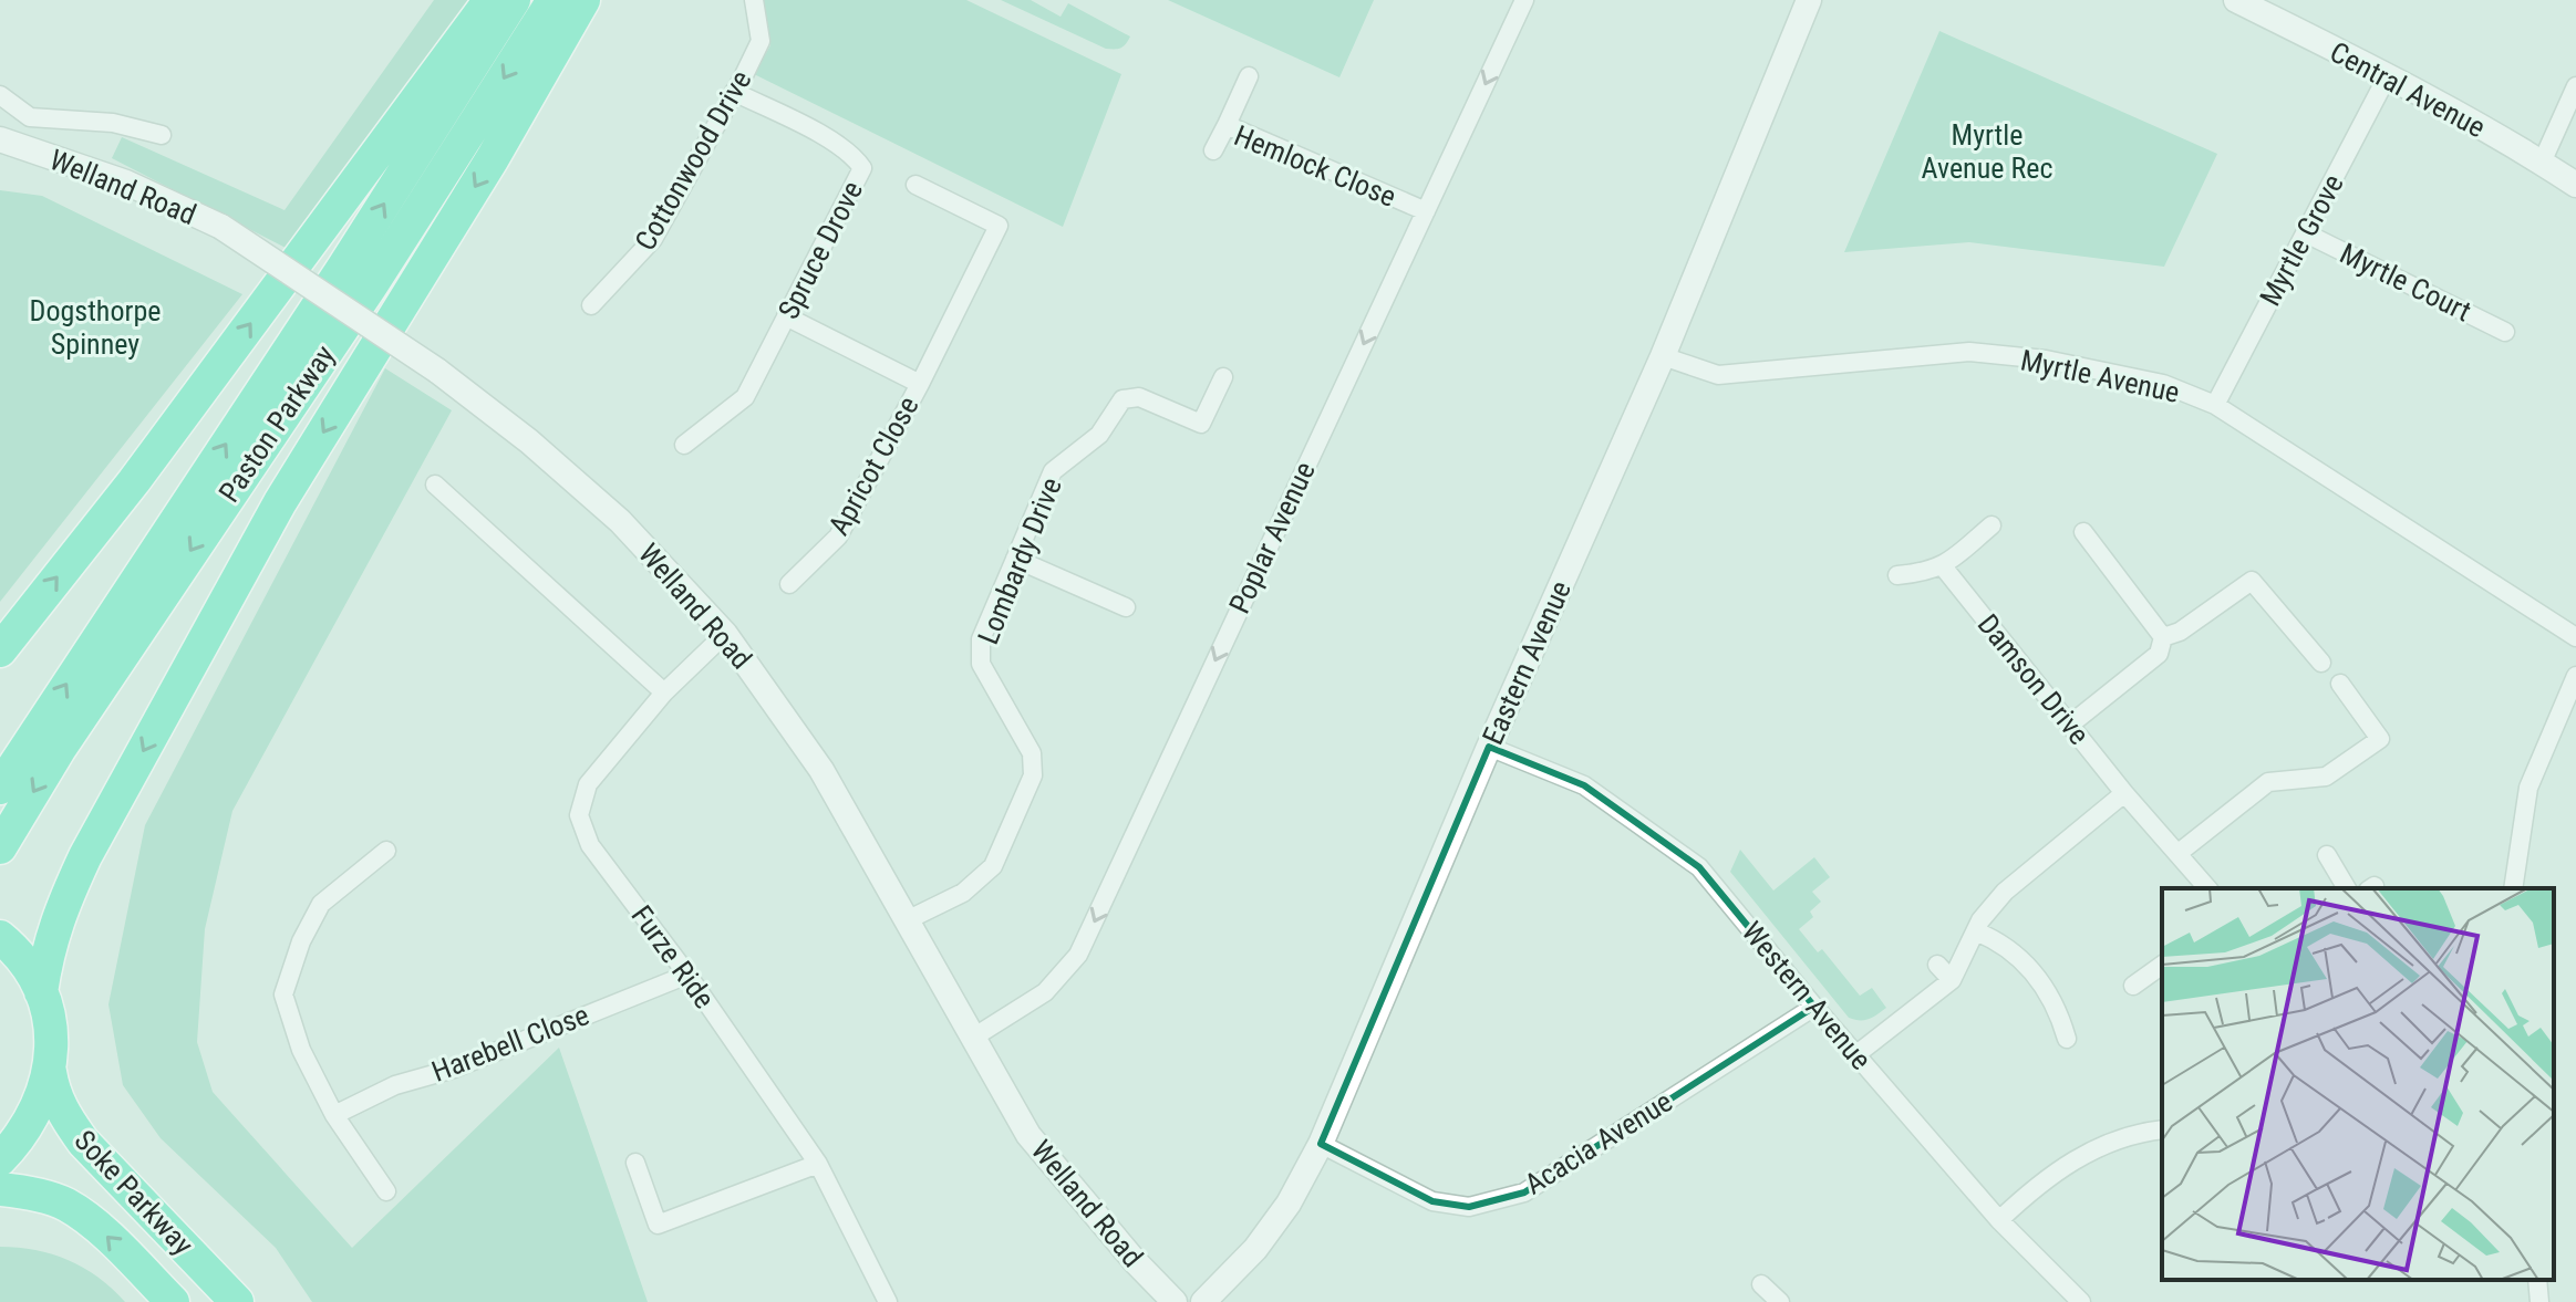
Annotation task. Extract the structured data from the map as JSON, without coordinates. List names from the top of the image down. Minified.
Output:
{"streets":{"highway":["Paston Parkway","Soke Parkway"],"street":["Central Avenue","Cottonwood Drive","Hemlock Close","Welland Road","Myrtle Grove","Spruce Drove","Myrtle Court","Myrtle Avenue","Apricot Close","Poplar Avenue","Lombardy Drive","Eastern Avenue","Damson Drive","Furze Ride","Western Avenue","Harebell Close","Acacia Avenue"]},"crossings":[["Central Avenue","Myrtle Grove"],["Cottonwood Drive","Spruce Drove"],["Hemlock Close","Poplar Avenue"],["Welland Road","Poplar Avenue"],["Welland Road","Lombardy Drive"],["Welland Road","Furze Ride"],["Myrtle Grove","Myrtle Court"],["Myrtle Grove","Myrtle Avenue"],["Spruce Drove","Apricot Close"],["Myrtle Avenue","Eastern Avenue"],["Eastern Avenue","Western Avenue"],["Eastern Avenue","Acacia Avenue"],["Furze Ride","Harebell Close"],["Western Avenue","Acacia Avenue"]],"one_way":["Poplar Avenue"],"parks":["Myrtle Avenue Rec","Dogsthorpe Spinney"]}
